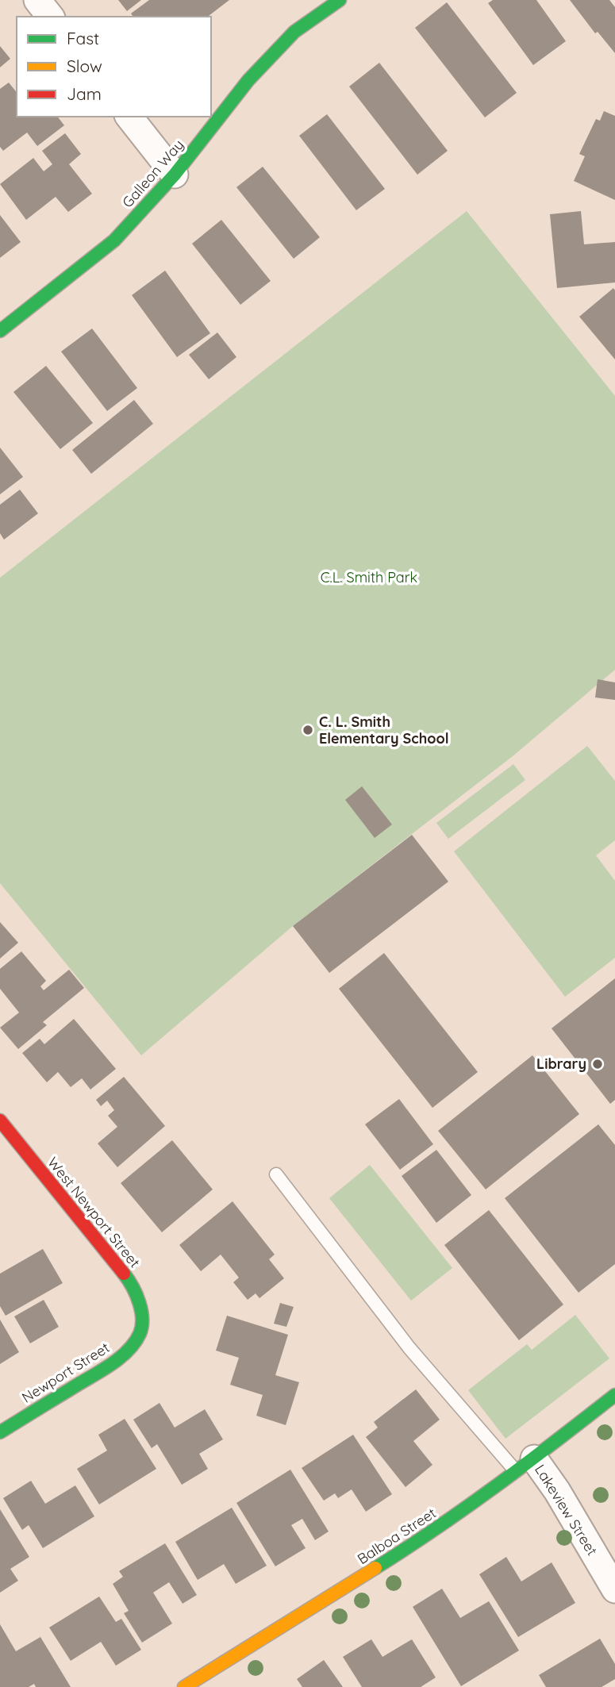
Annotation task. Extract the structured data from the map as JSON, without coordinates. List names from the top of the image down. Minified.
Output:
{"streets":{"street":["Galleon Way","West Newport Street","Newport Street","Lakeview Street","Balboa Street"]},"crossings":[["West Newport Street","Newport Street"],["Lakeview Street","Balboa Street"]],"parks":["C.L. Smith Park"],"places":["C. L. Smith Elementary School","Library"],"legend":["Fast","Slow","Jam"]}
